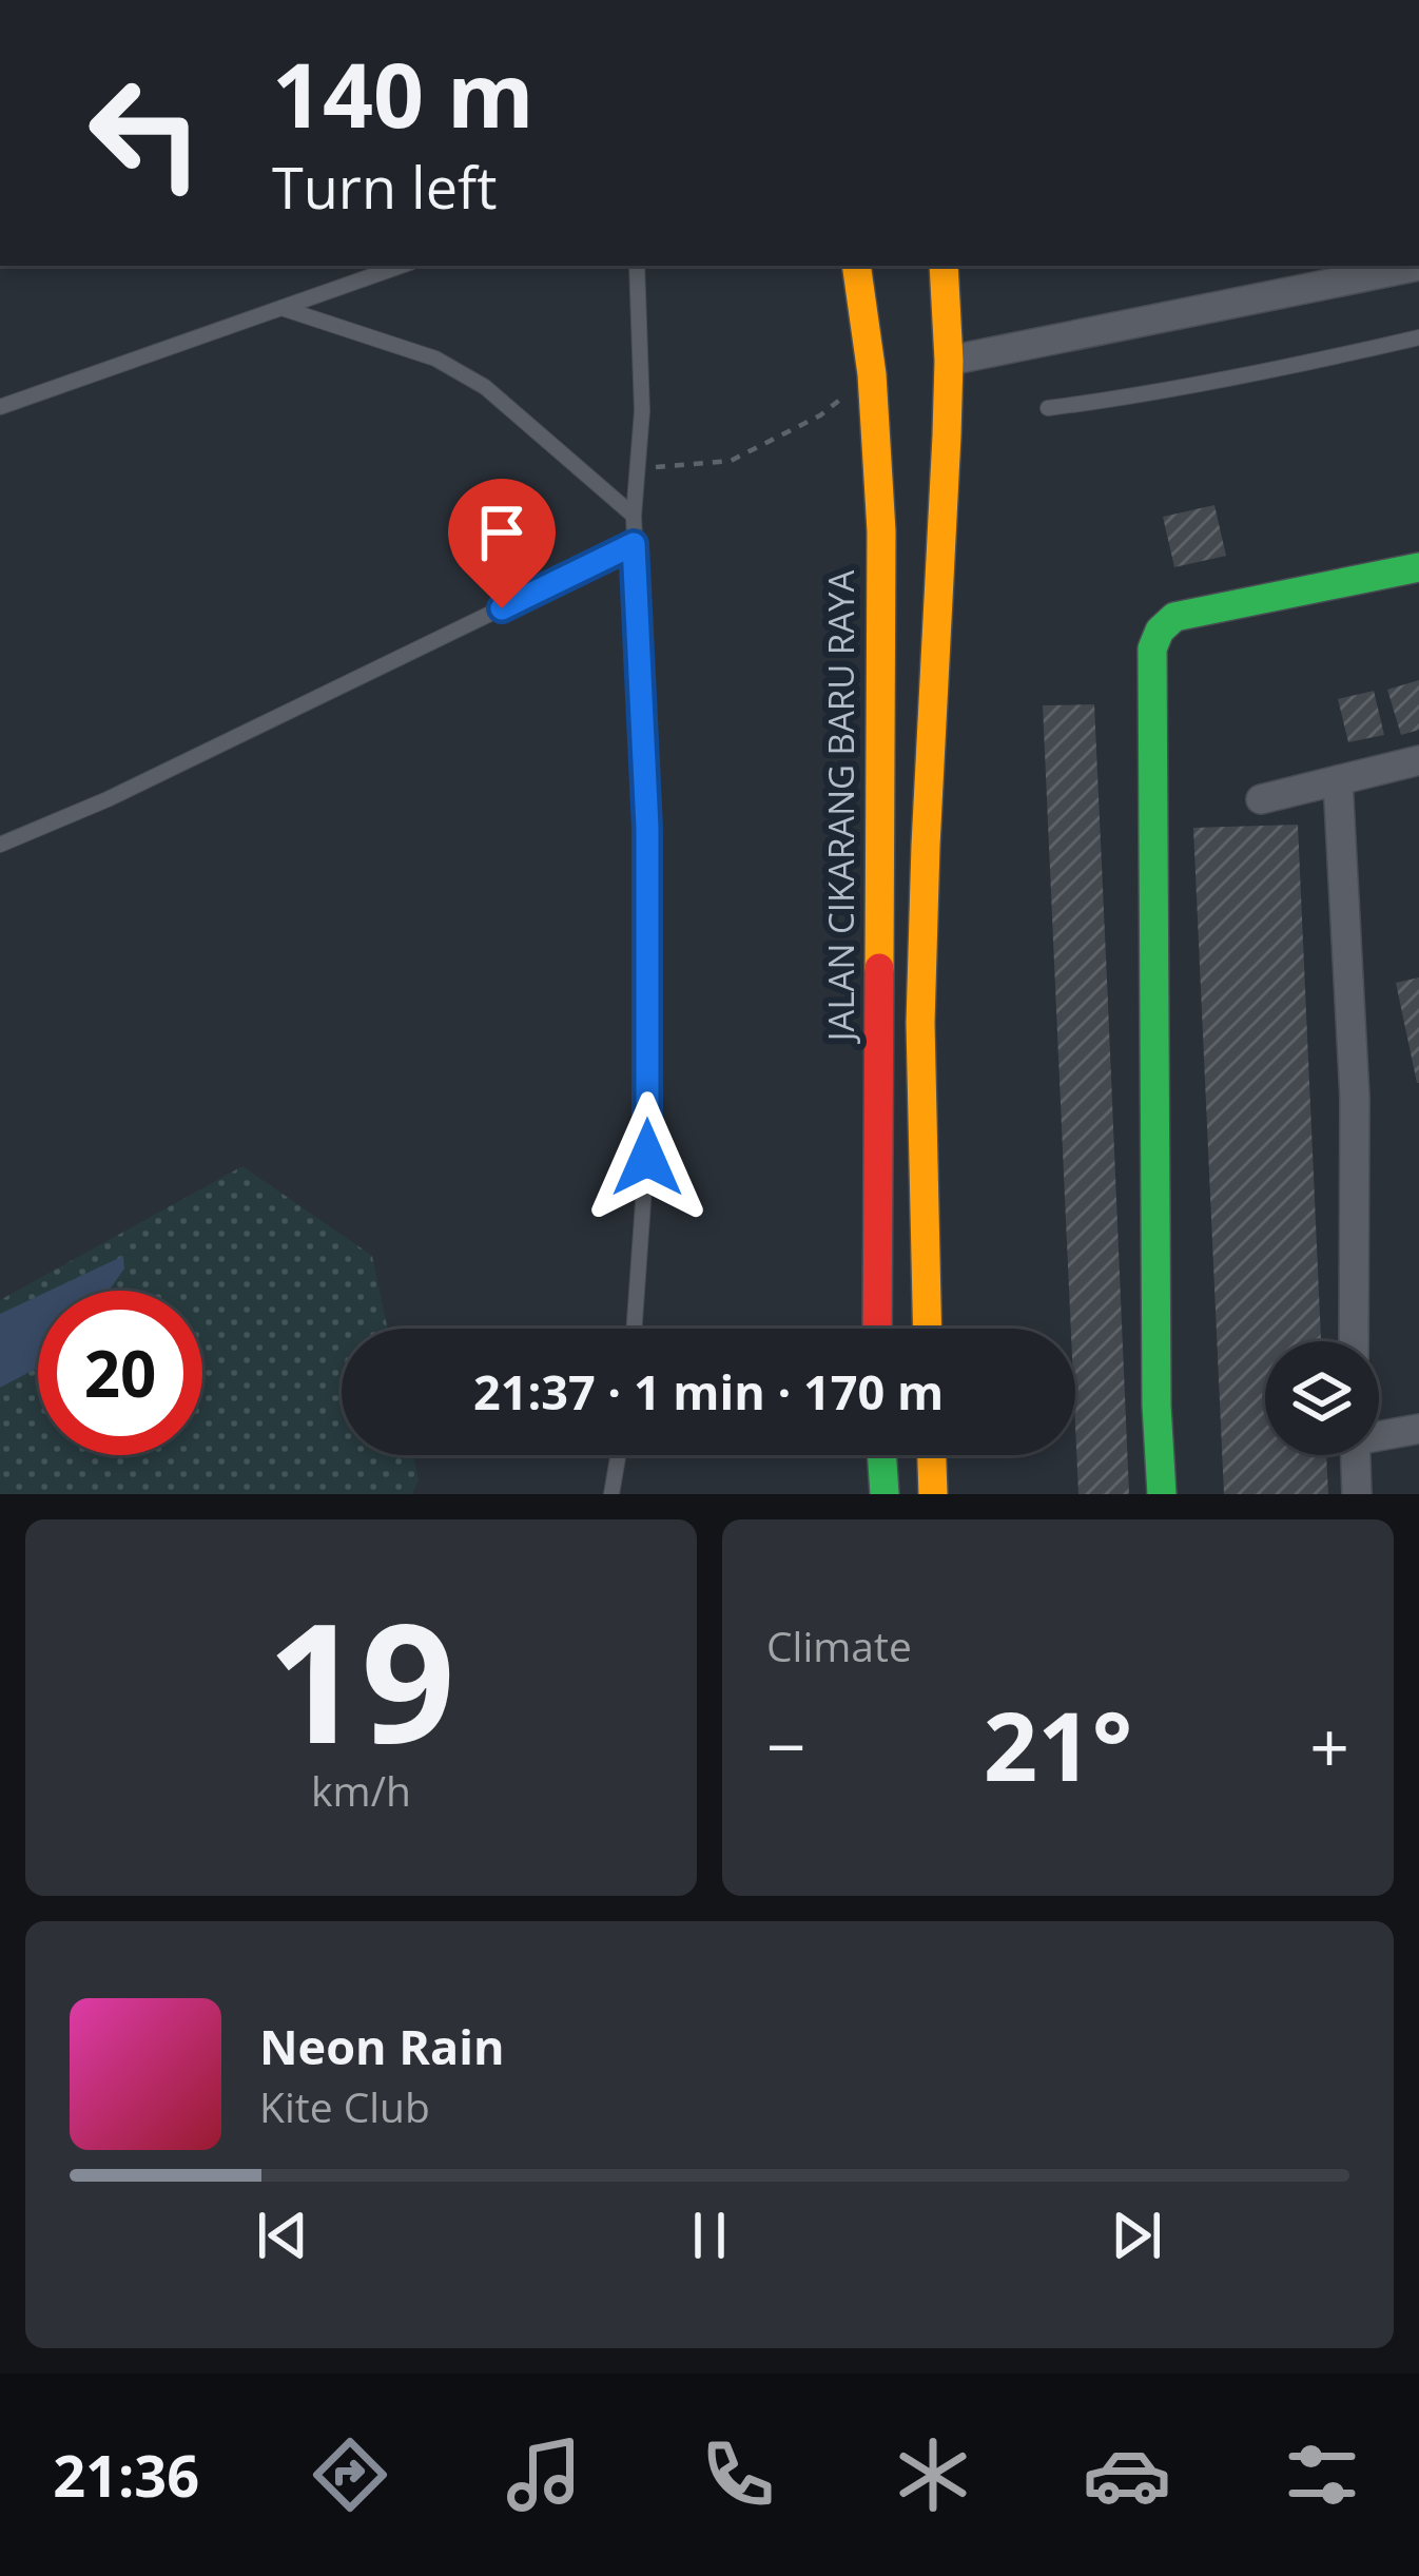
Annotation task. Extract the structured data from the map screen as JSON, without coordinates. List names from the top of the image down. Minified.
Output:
{"streets":{"main road":["JALAN CIKARANG BARU RAYA"]},"page":{"turn":["140 m","Turn left"],"limit":"20","trip":"21:37 · 1 min · 170 m","tile":[["19","km/h"],"Climate"],"heat":["−","21°","+"],"song":["Neon Rain","Kite Club"],"tabs":"21:36"}}
